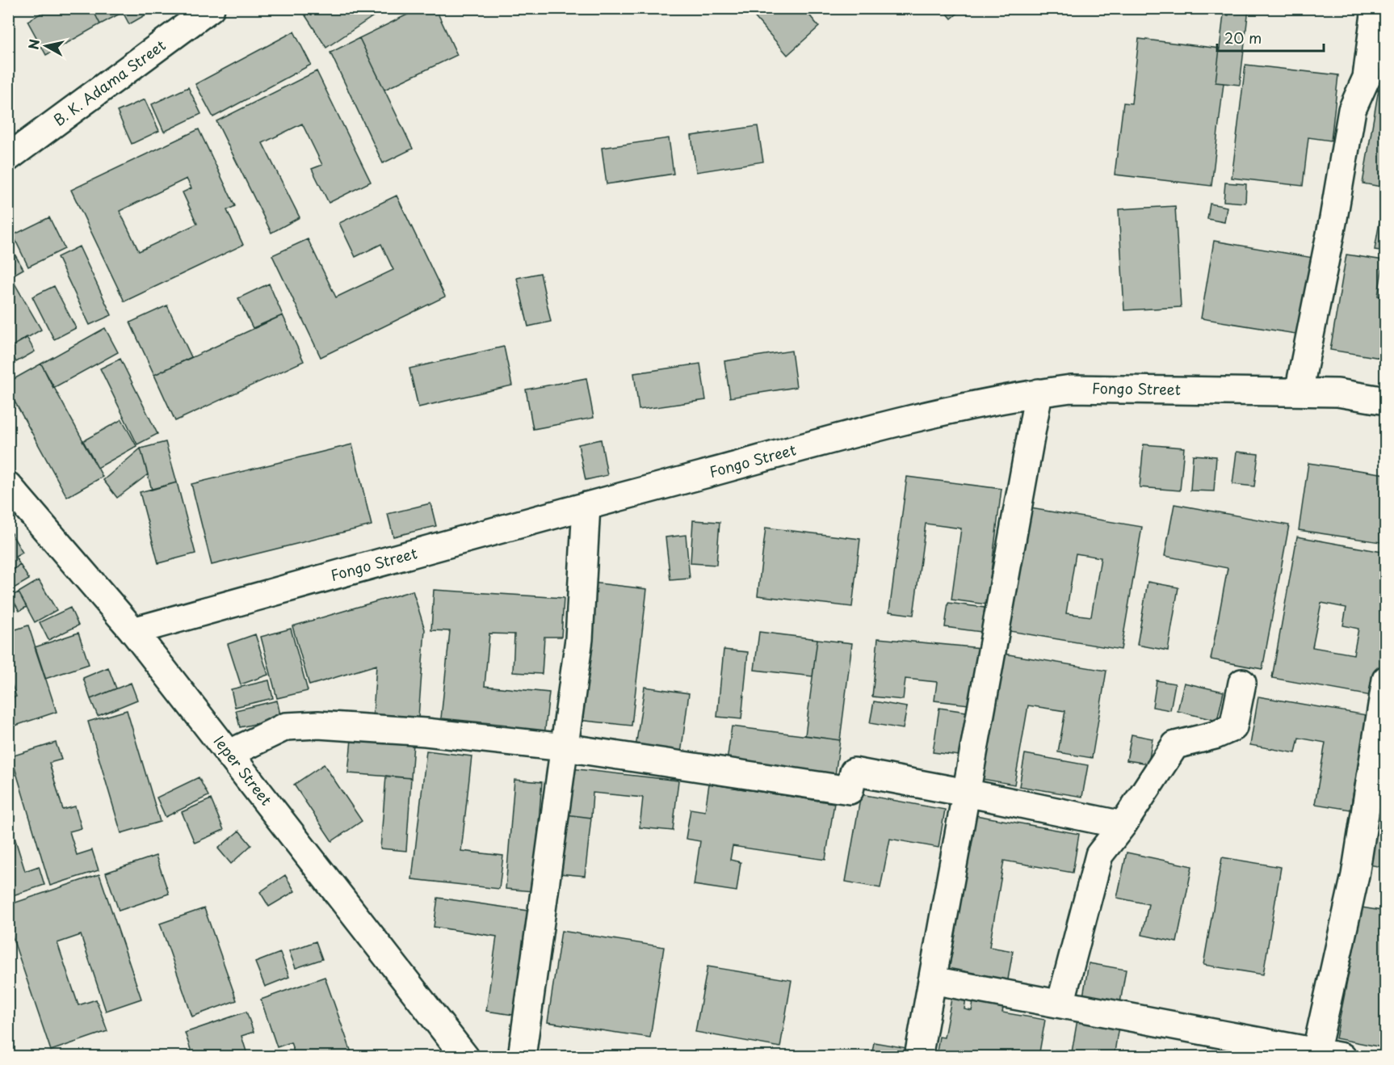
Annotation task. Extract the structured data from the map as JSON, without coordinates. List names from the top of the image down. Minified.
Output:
{"streets":{"main road":["B. K. Adama Street","Fongo Street","Ieper Street"]},"crossings":[["Fongo Street","Ieper Street"]],"scale_bar":"20 m","north":"left"}
